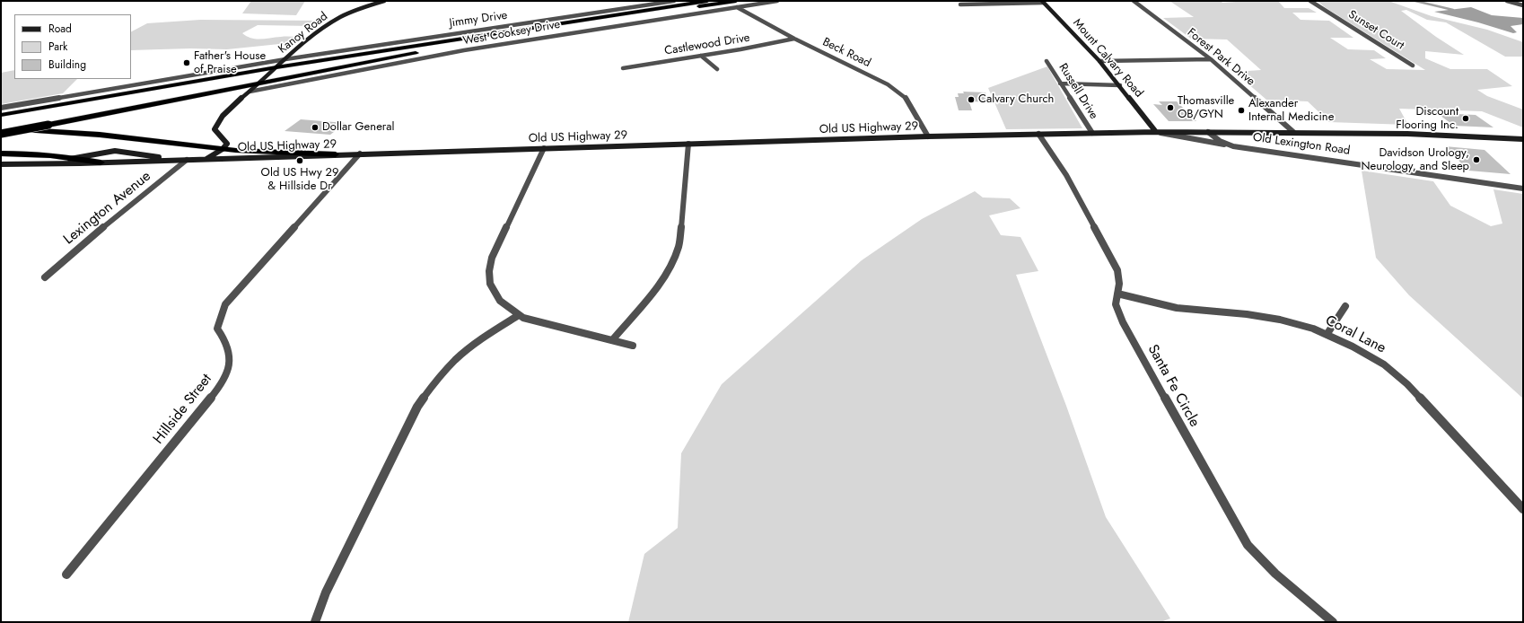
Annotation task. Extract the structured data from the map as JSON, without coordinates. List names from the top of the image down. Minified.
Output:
{"streets":{"main road":["Kanoy Road","Mount Calvary Road","Old US Highway 29"],"street":["Jimmy Drive","Sunset Court","West Cooksey Drive","Castlewood Drive","Beck Road","Forest Park Drive","Russell Drive","Old Lexington Road","Lexington Avenue","Coral Lane","Santa Fe Circle","Hillside Street"]},"crossings":[["Jimmy Drive","Kanoy Road"],["Kanoy Road","West Cooksey Drive"],["West Cooksey Drive","Beck Road"],["Castlewood Drive","Beck Road"],["Beck Road","Old US Highway 29"],["Mount Calvary Road","Old US Highway 29"],["Russell Drive","Old US Highway 29"],["Old US Highway 29","Lexington Avenue"],["Old US Highway 29","Santa Fe Circle"],["Old US Highway 29","Hillside Street"],["Coral Lane","Santa Fe Circle"]],"places":["Father's House of Praise","Calvary Church","Thomasville OB/GYN","Alexander Internal Medicine","Discount Flooring Inc.","Dollar General","Davidson Urology, Neurology, and Sleep","Old US Hwy 29 & Hillside Dr"],"legend":["Road","Park","Building"]}
